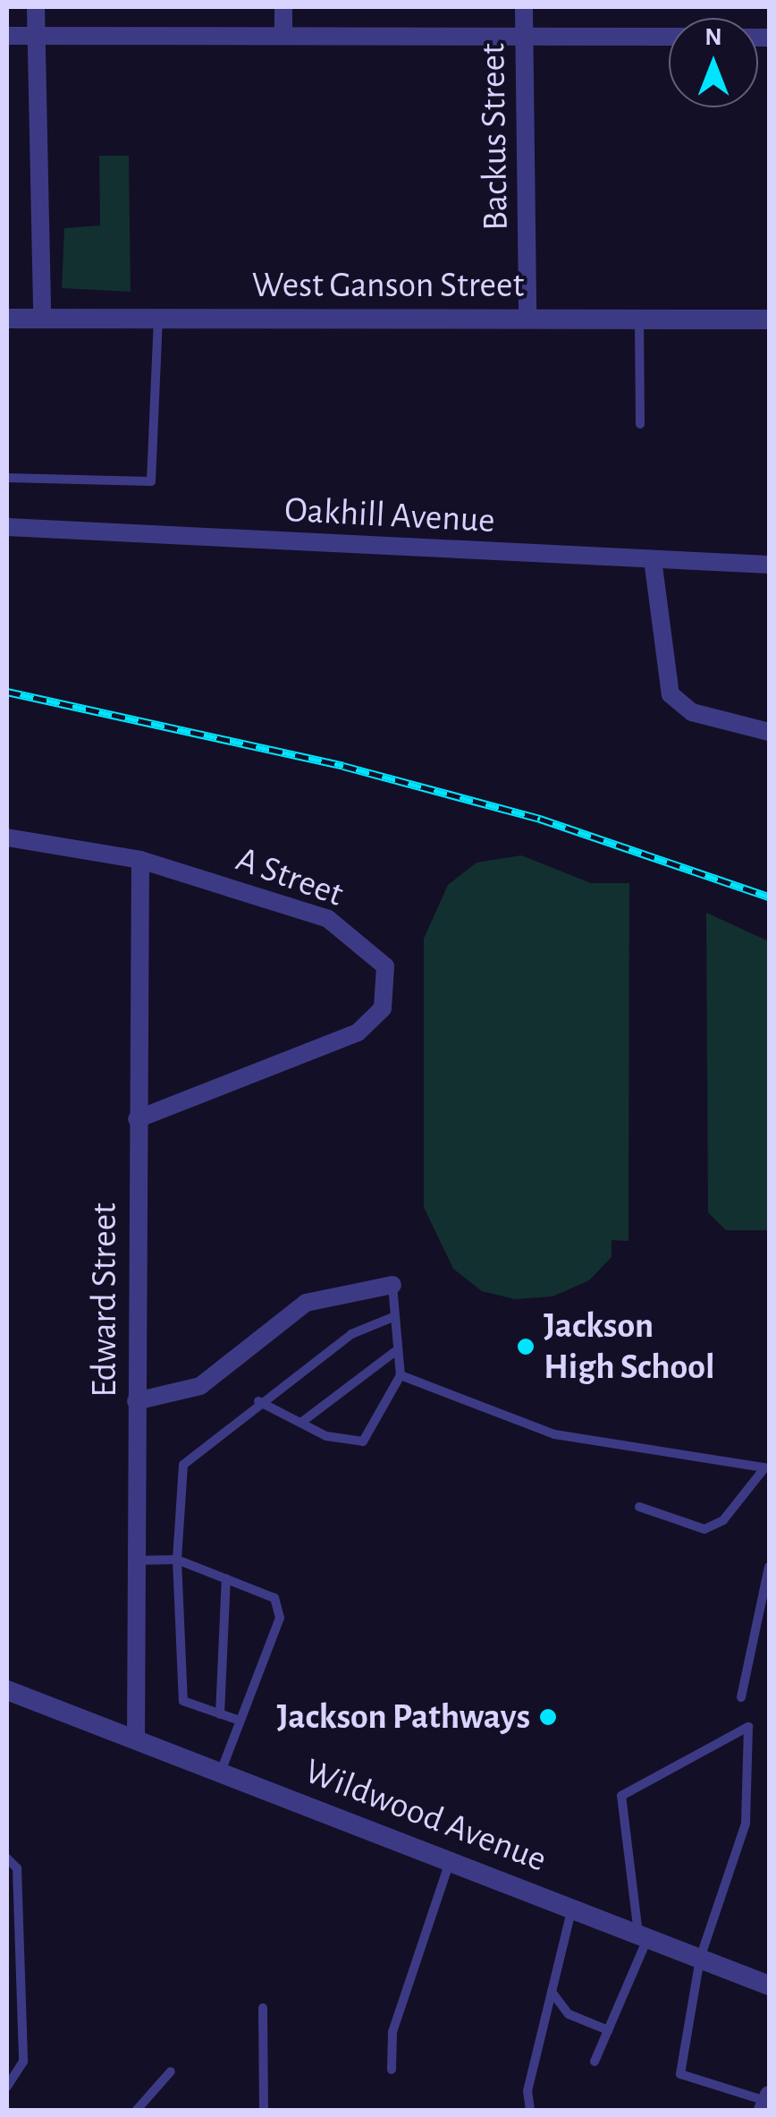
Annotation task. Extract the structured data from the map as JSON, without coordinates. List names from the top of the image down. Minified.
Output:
{"streets":{"street":["Backus Street","West Ganson Street","Oakhill Avenue","A Street","Edward Street","Wildwood Avenue"]},"crossings":[["Backus Street","West Ganson Street"],["A Street","Edward Street"],["Edward Street","Wildwood Avenue"]],"places":["Jackson High School","Jackson Pathways"],"north":"top"}
